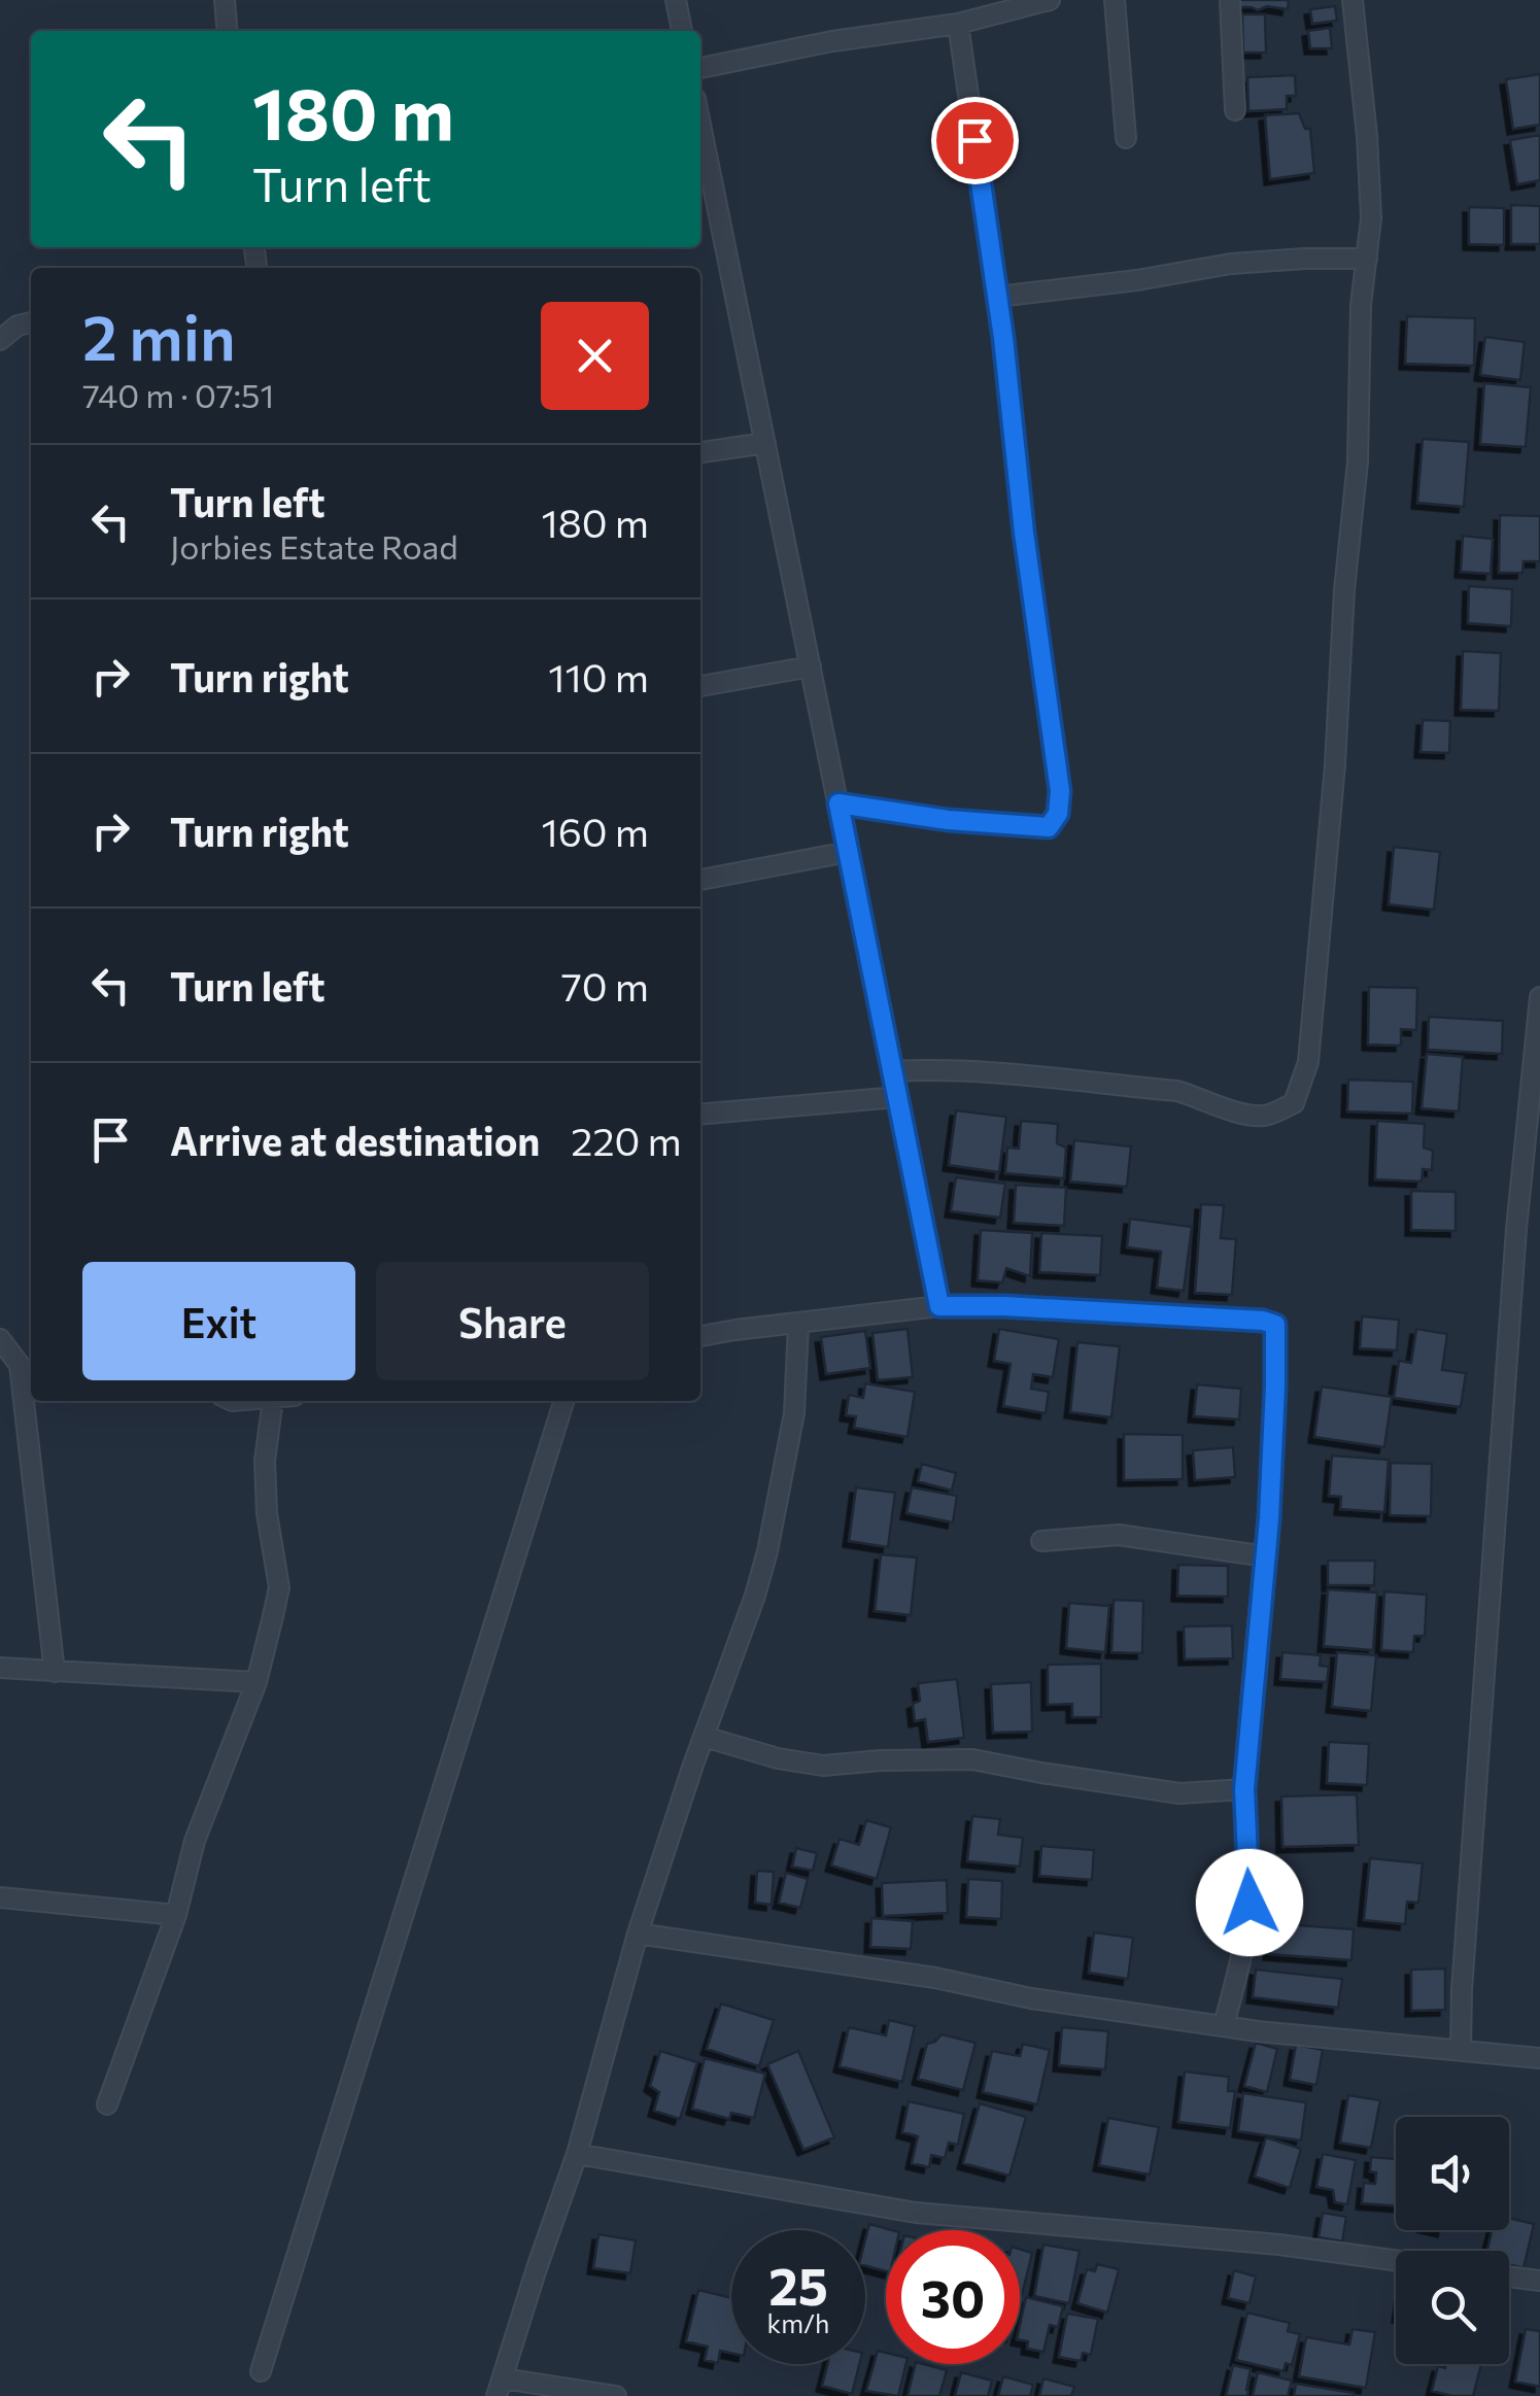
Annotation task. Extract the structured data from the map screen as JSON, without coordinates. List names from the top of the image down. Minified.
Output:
{"page":{"turn":["180 m","Turn left"],"heading":["2 min","740 m · 07:51"],"list":[{"name":"Turn left","note":"Jorbies Estate Road","value":"180 m"},{"name":"Turn right","value":"110 m"},{"name":"Turn right","value":"160 m"},{"name":"Turn left","value":"70 m"},{"name":"Arrive at destination","value":"220 m"}],"buttons":["Exit","Share"],"speed":"25 km/h","limit":"30"}}
